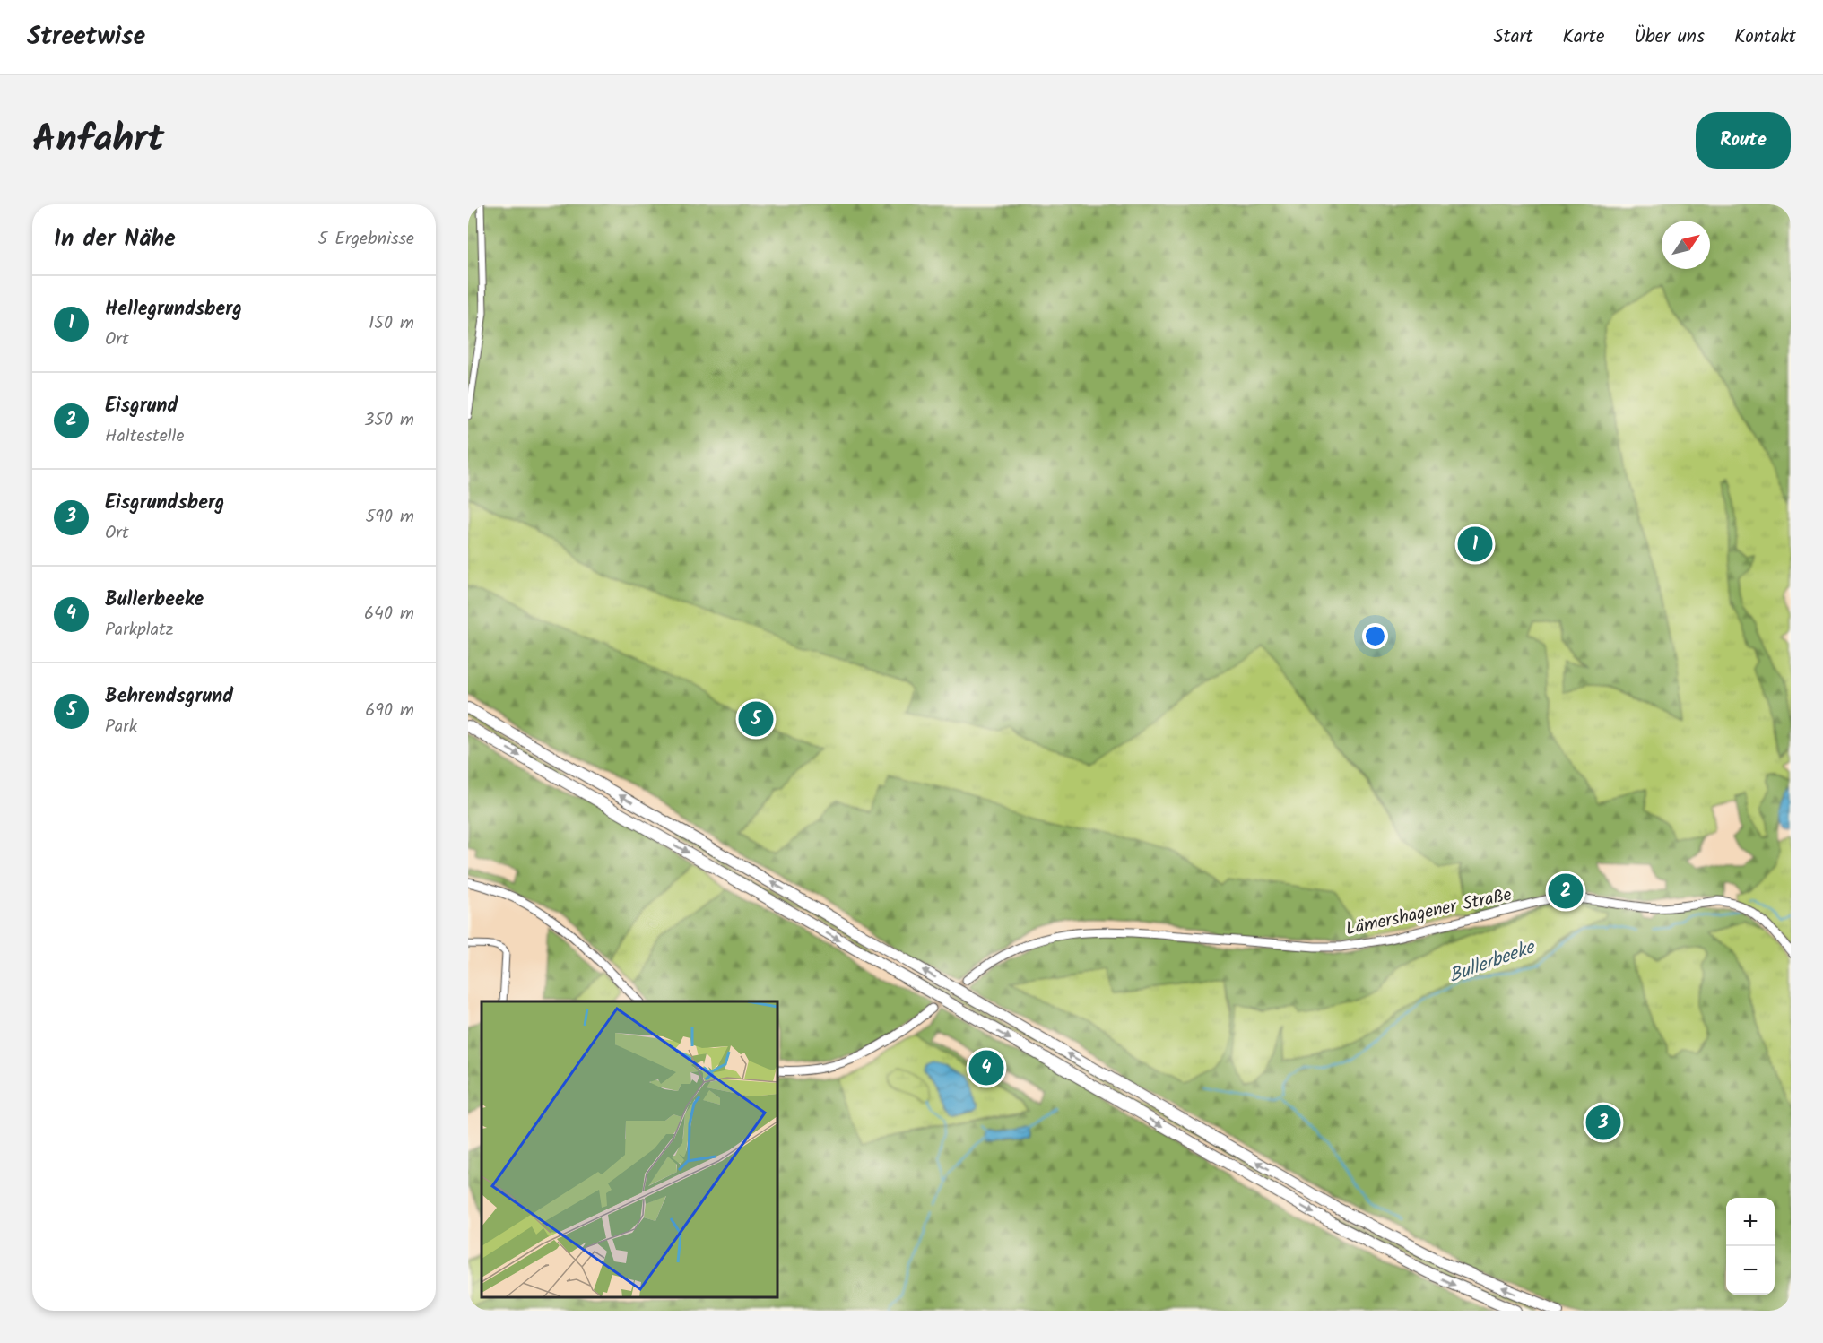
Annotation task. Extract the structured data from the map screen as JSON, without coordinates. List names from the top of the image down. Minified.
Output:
{"streets":{"main road":["Lämershagener Straße"]},"water":["Bullerbeeke"],"north":"top right","page":{"header":"Streetwise","nav":["Start","Karte","Über uns","Kontakt"],"title":"Anfahrt","buttons":"Route","heading":["In der Nähe","5 Ergebnisse"],"list":[{"mark":"1","name":"Hellegrundsberg","note":"Ort","value":"150 m"},{"mark":"2","name":"Eisgrund","note":"Haltestelle","value":"350 m"},{"mark":"3","name":"Eisgrundsberg","note":"Ort","value":"590 m"},{"mark":"4","name":"Bullerbeeke","note":"Parkplatz","value":"640 m"},{"mark":"5","name":"Behrendsgrund","note":"Park","value":"690 m"}],"pins":["1","5","2","4","3"],"map_buttons":["+","−"]}}
